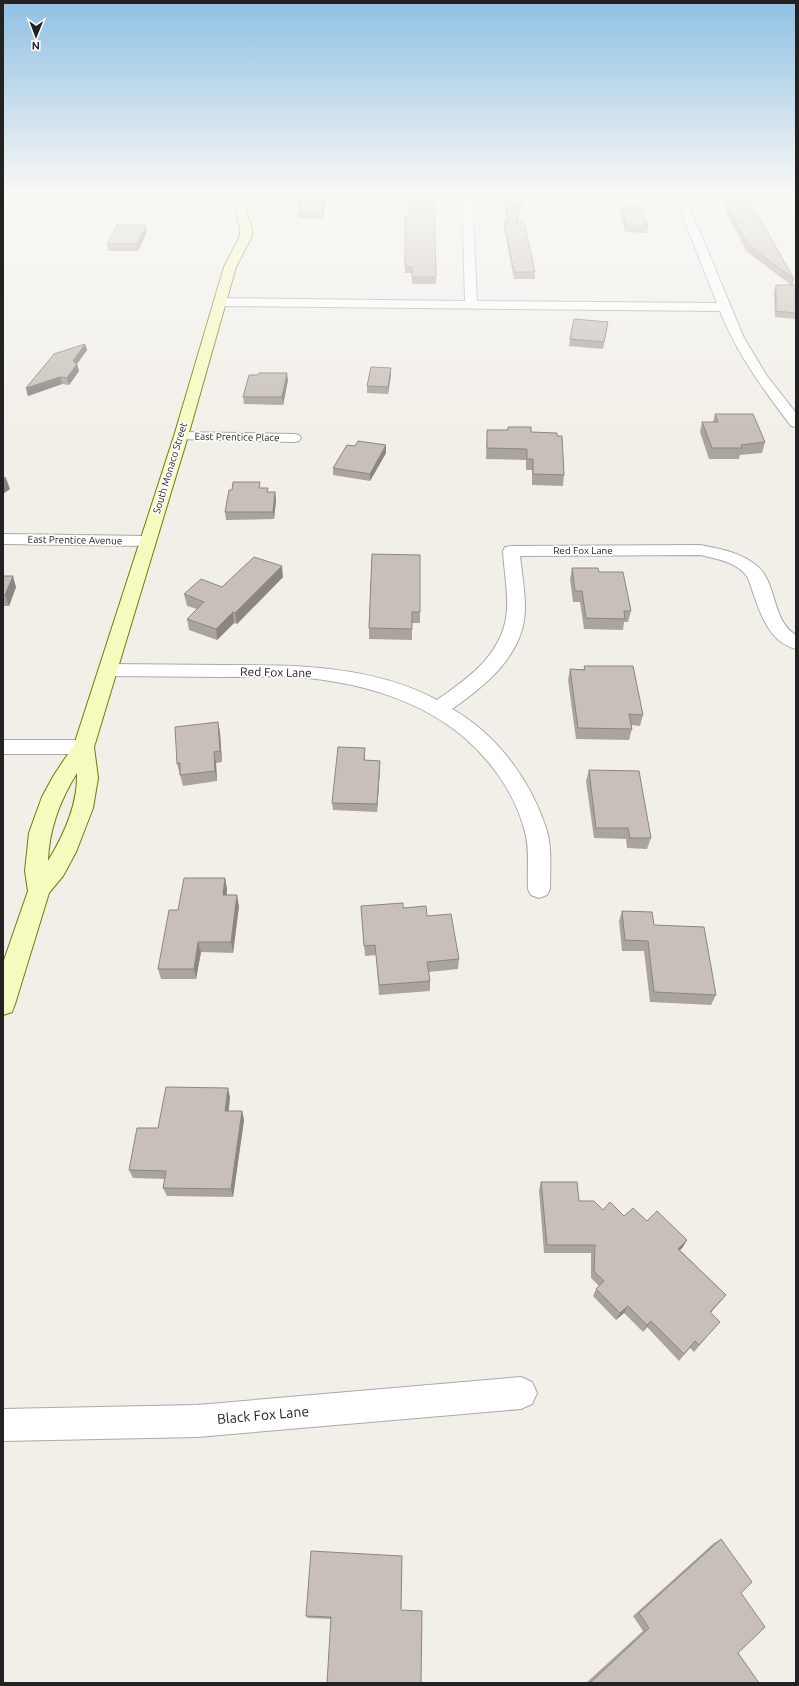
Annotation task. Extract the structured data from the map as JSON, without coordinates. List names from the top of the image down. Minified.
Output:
{"streets":{"street":["East Prentice Place","South Monaco Street","East Prentice Avenue","Red Fox Lane","Black Fox Lane"]},"crossings":[["East Prentice Place","South Monaco Street"],["South Monaco Street","East Prentice Avenue"],["South Monaco Street","Red Fox Lane"]],"north":"bottom"}
